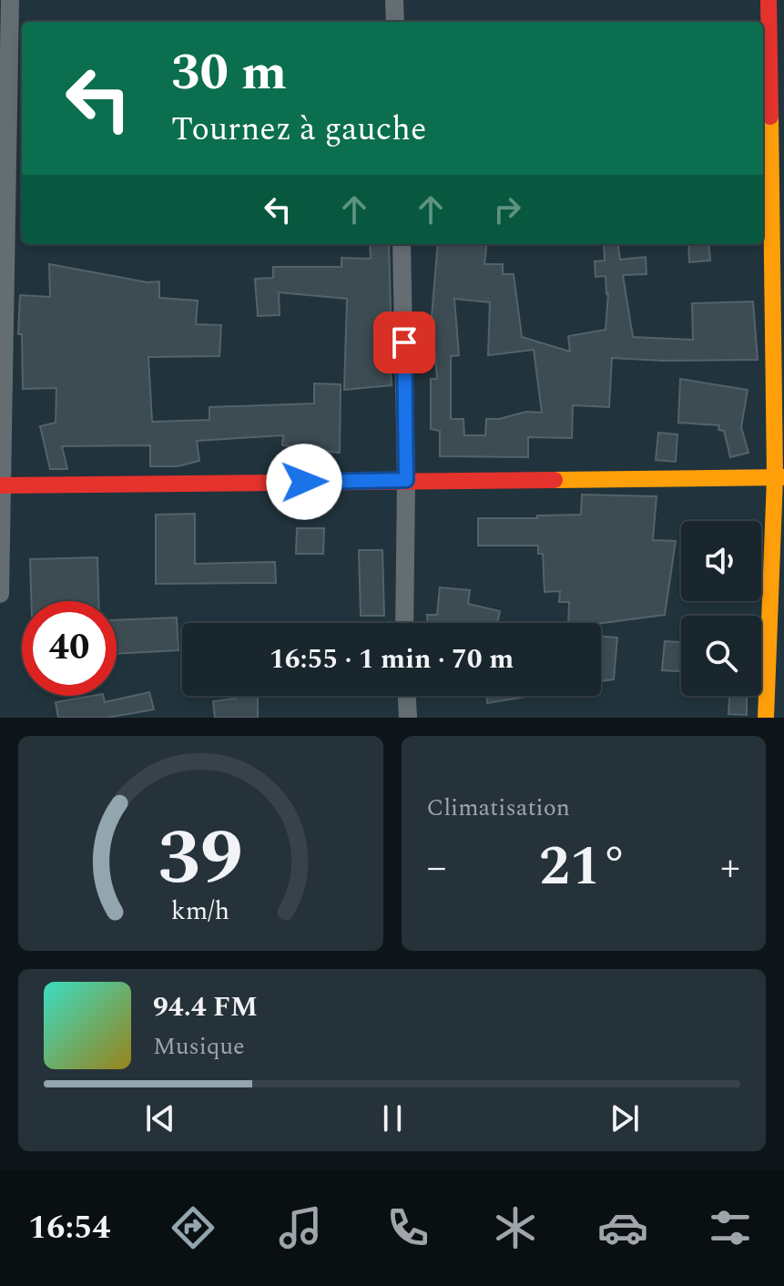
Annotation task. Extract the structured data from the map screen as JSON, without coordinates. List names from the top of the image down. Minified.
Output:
{"page":{"turn":["30 m","Tournez à gauche"],"limit":"40","trip":"16:55 · 1 min · 70 m","tile":"Climatisation","heat":["−","21°","+"],"song":["94.4 FM","Musique"],"tabs":"16:54","gauge":["39","km/h"]}}
